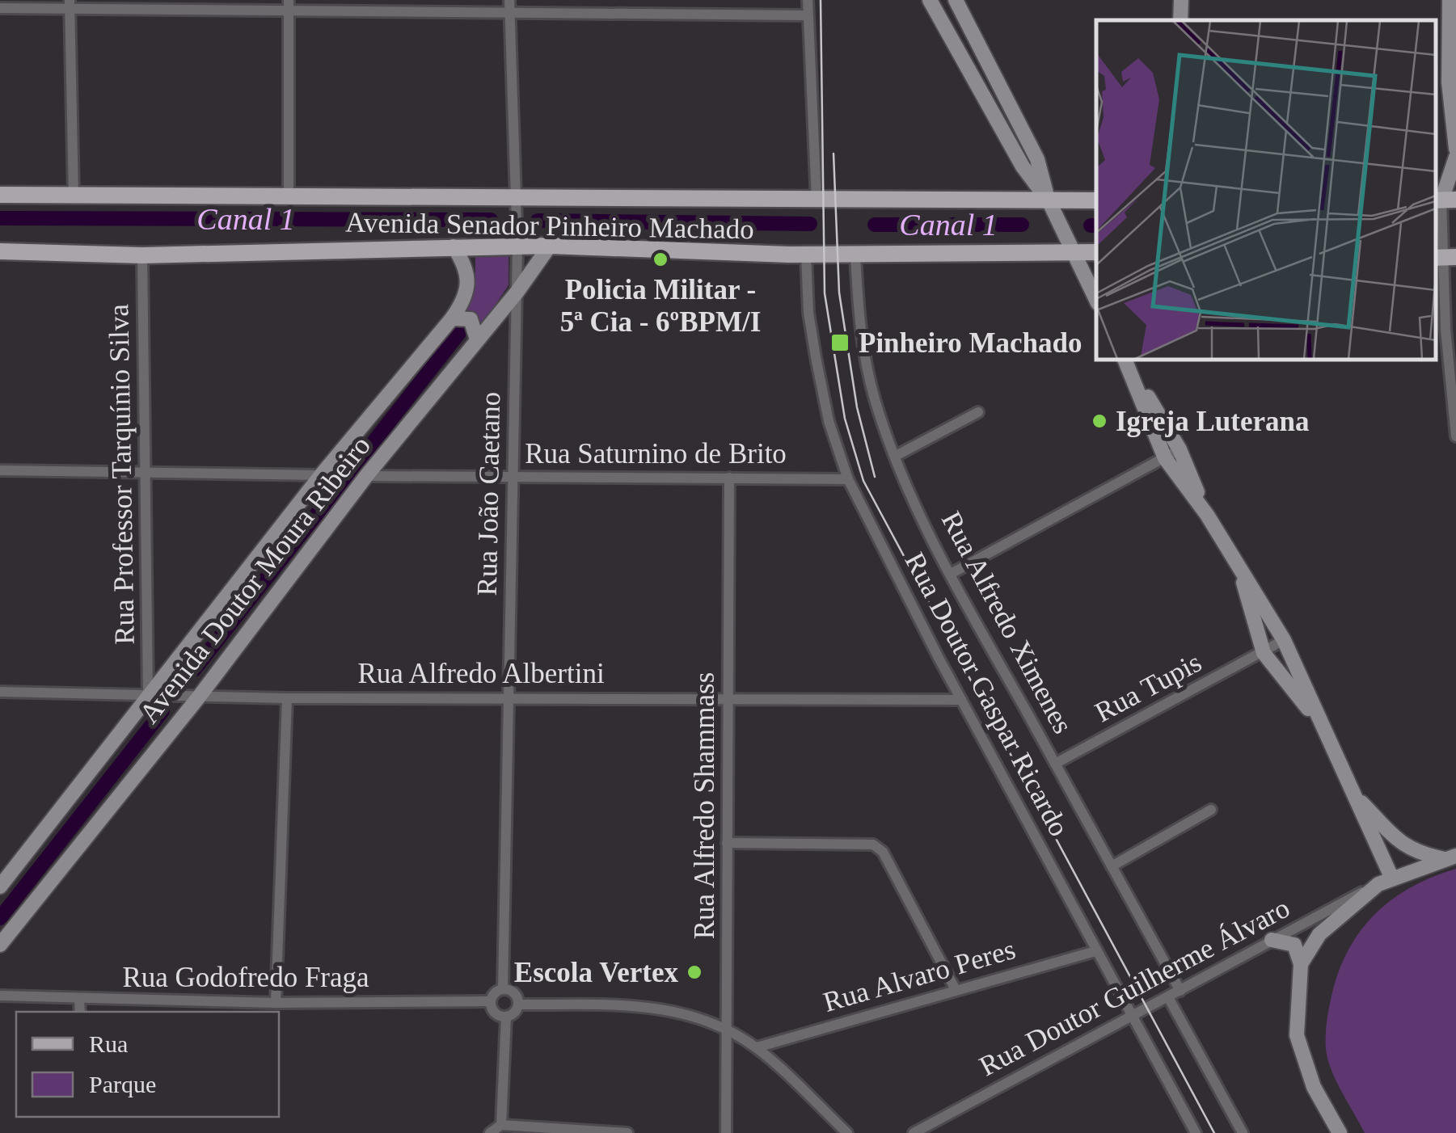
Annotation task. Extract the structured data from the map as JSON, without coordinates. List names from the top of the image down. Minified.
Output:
{"streets":{"main road":["Avenida Senador Pinheiro Machado"],"street":["Rua Saturnino de Brito","Rua Professor Tarquínio Silva","Rua João Caetano","Avenida Doutor Moura Ribeiro","Rua Alfredo Ximenes","Rua Alfredo Albertini","Rua Tupis","Rua Doutor Gaspar Ricardo","Rua Alfredo Shammass","Rua Alvaro Peres","Rua Godofredo Fraga","Rua Doutor Guilherme Álvaro"]},"crossings":[["Avenida Senador Pinheiro Machado","Rua Professor Tarquínio Silva"],["Avenida Senador Pinheiro Machado","Rua João Caetano"],["Avenida Senador Pinheiro Machado","Avenida Doutor Moura Ribeiro"],["Avenida Senador Pinheiro Machado","Rua Alfredo Ximenes"],["Avenida Senador Pinheiro Machado","Rua Doutor Gaspar Ricardo"],["Rua Saturnino de Brito","Rua João Caetano"],["Rua Saturnino de Brito","Avenida Doutor Moura Ribeiro"],["Rua Saturnino de Brito","Rua Doutor Gaspar Ricardo"],["Rua Saturnino de Brito","Rua Alfredo Shammass"],["Rua Professor Tarquínio Silva","Avenida Doutor Moura Ribeiro"],["Rua Professor Tarquínio Silva","Rua Alfredo Albertini"],["Rua João Caetano","Avenida Doutor Moura Ribeiro"],["Rua João Caetano","Rua Alfredo Albertini"],["Rua João Caetano","Rua Godofredo Fraga"],["Avenida Doutor Moura Ribeiro","Rua Alfredo Albertini"],["Rua Alfredo Ximenes","Rua Tupis"],["Rua Alfredo Ximenes","Rua Doutor Guilherme Álvaro"],["Rua Alfredo Albertini","Rua Doutor Gaspar Ricardo"],["Rua Alfredo Albertini","Rua Alfredo Shammass"],["Rua Doutor Gaspar Ricardo","Rua Alvaro Peres"],["Rua Doutor Gaspar Ricardo","Rua Doutor Guilherme Álvaro"]],"water":["Canal 1"],"places":{"other":["Policia Militar - 5ª Cia - 6ºBPM/I","Igreja Luterana","Escola Vertex"],"transit":["Pinheiro Machado"]},"legend":["Rua","Parque"]}
